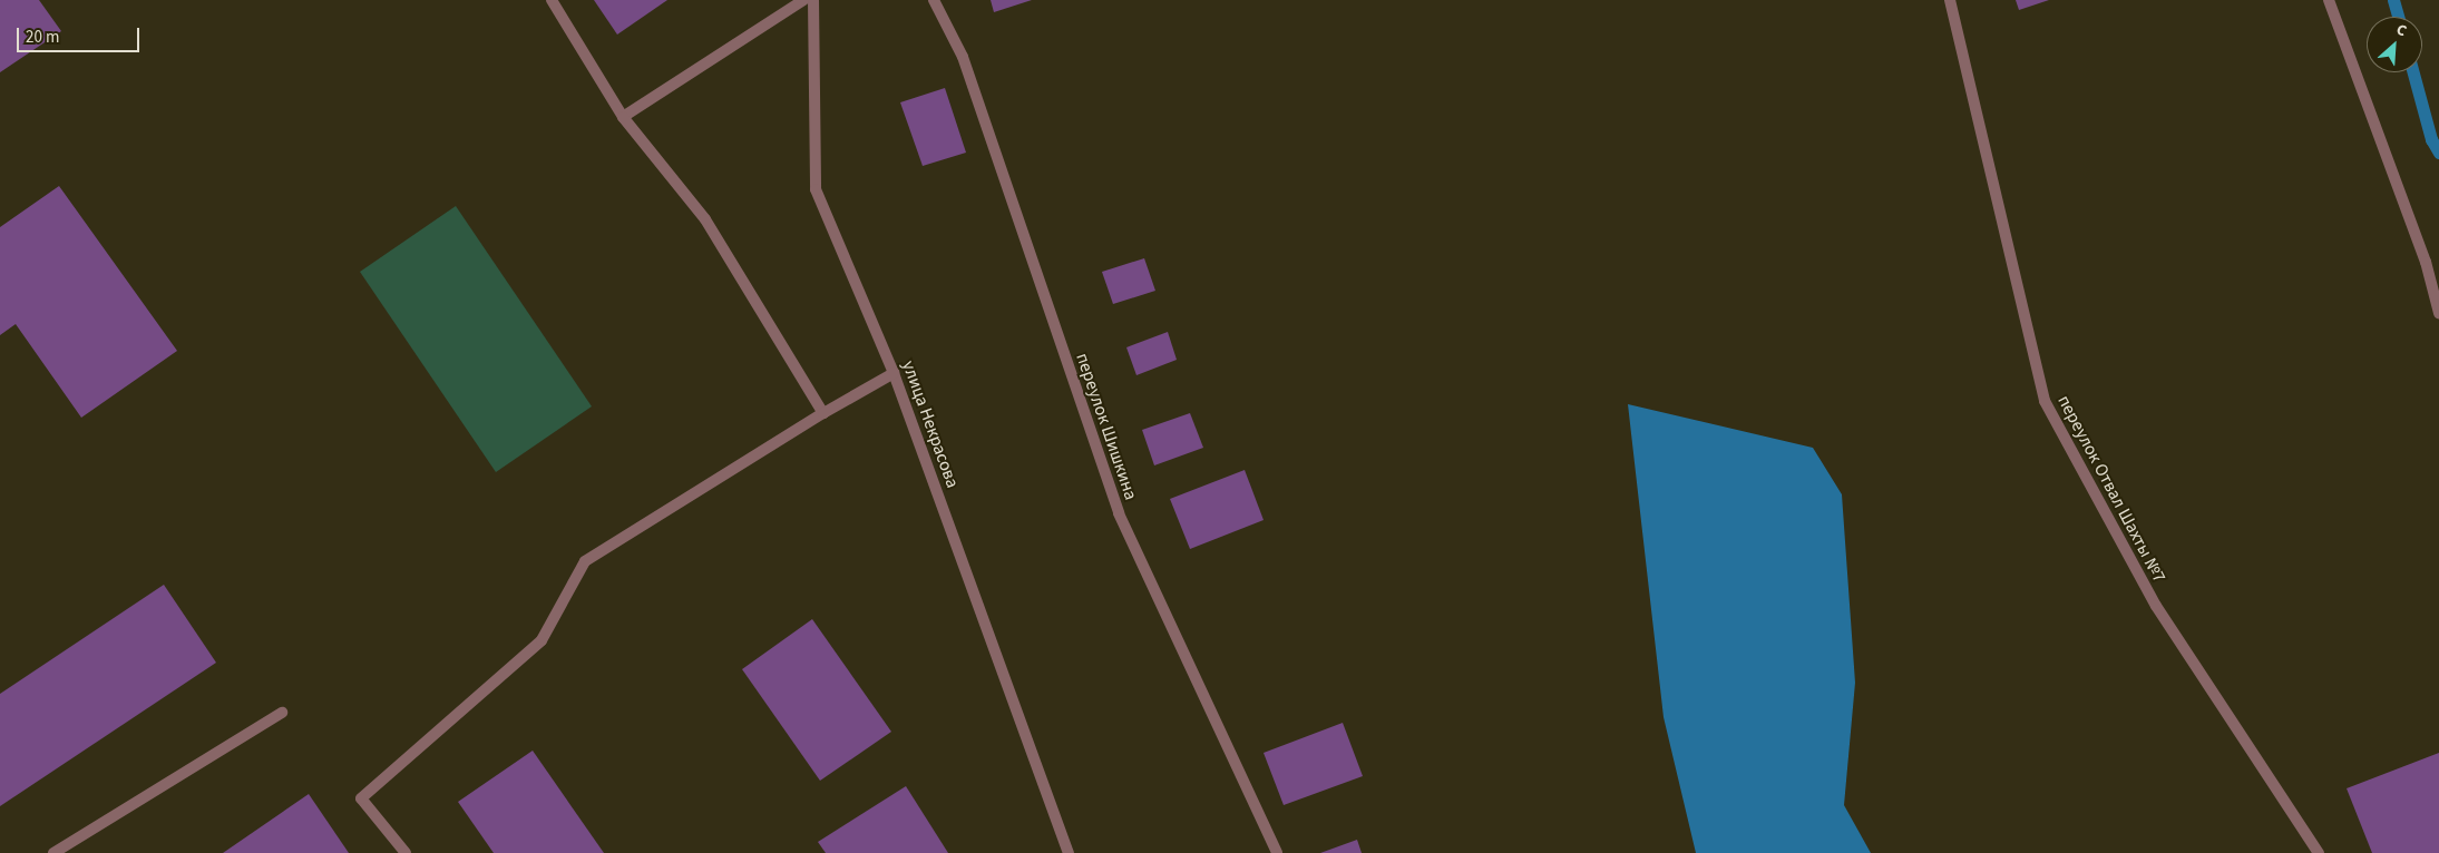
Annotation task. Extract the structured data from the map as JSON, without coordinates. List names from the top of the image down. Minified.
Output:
{"streets":{"street":["улица Некрасова","переулок Шишкина","переулок Отвал Шахты №7"]},"scale_bar":"20 m","north":"top right"}
